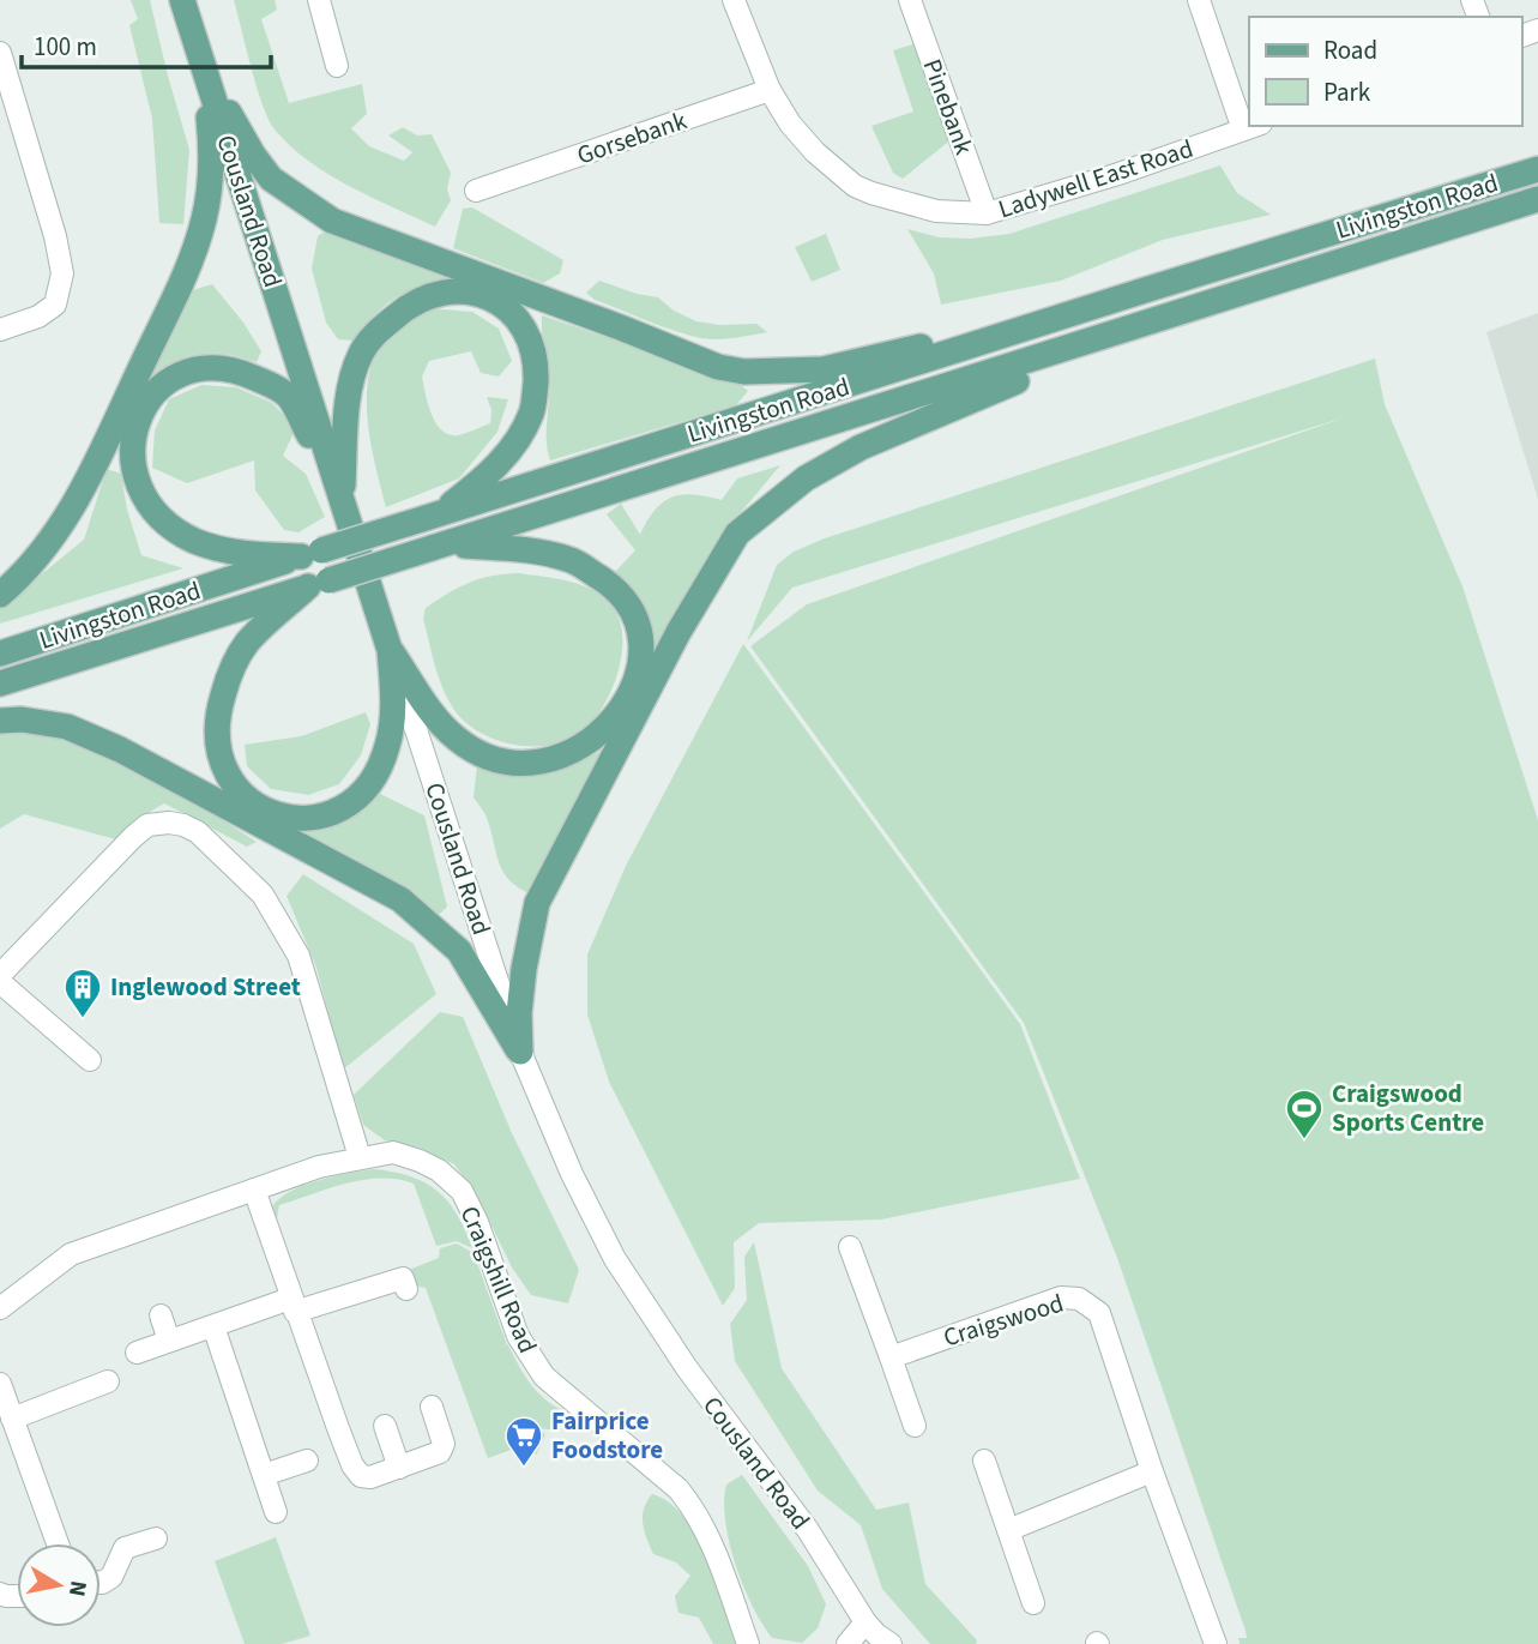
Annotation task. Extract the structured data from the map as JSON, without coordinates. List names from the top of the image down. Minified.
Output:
{"streets":{"main road":["Livingston Road","Cousland Road"],"street":["Pinebank","Gorsebank","Ladywell East Road","Craigshill Road","Craigswood"]},"crossings":[["Pinebank","Ladywell East Road"],["Gorsebank","Ladywell East Road"]],"places":{"building":["Inglewood Street"],"sports":["Craigswood Sports Centre"],"supermarket":["Fairprice Foodstore"]},"legend":["Road","Park"],"scale_bar":"100 m","north":"right"}
